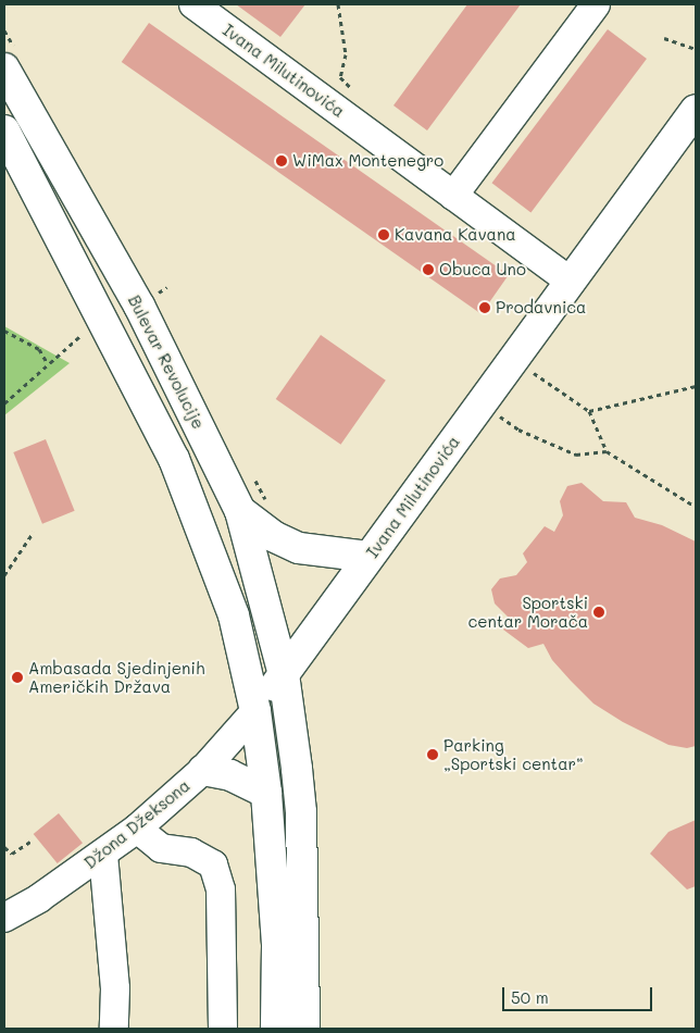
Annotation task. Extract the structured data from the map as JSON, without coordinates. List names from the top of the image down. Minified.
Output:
{"streets":{"main road":["Ivana Milutinovića","Bulevar Revolucije"],"street":["Džona Džeksona"]},"crossings":[["Ivana Milutinovića","Bulevar Revolucije"],["Ivana Milutinovića","Džona Džeksona"]],"places":["WiMax Montenegro","Kavana Kavana","Obuca Uno","Prodavnica","Sportski centar Morača","Ambasada Sjedinjenih Američkih Država","Parking „Sportski centar“"],"scale_bar":"50 m"}
